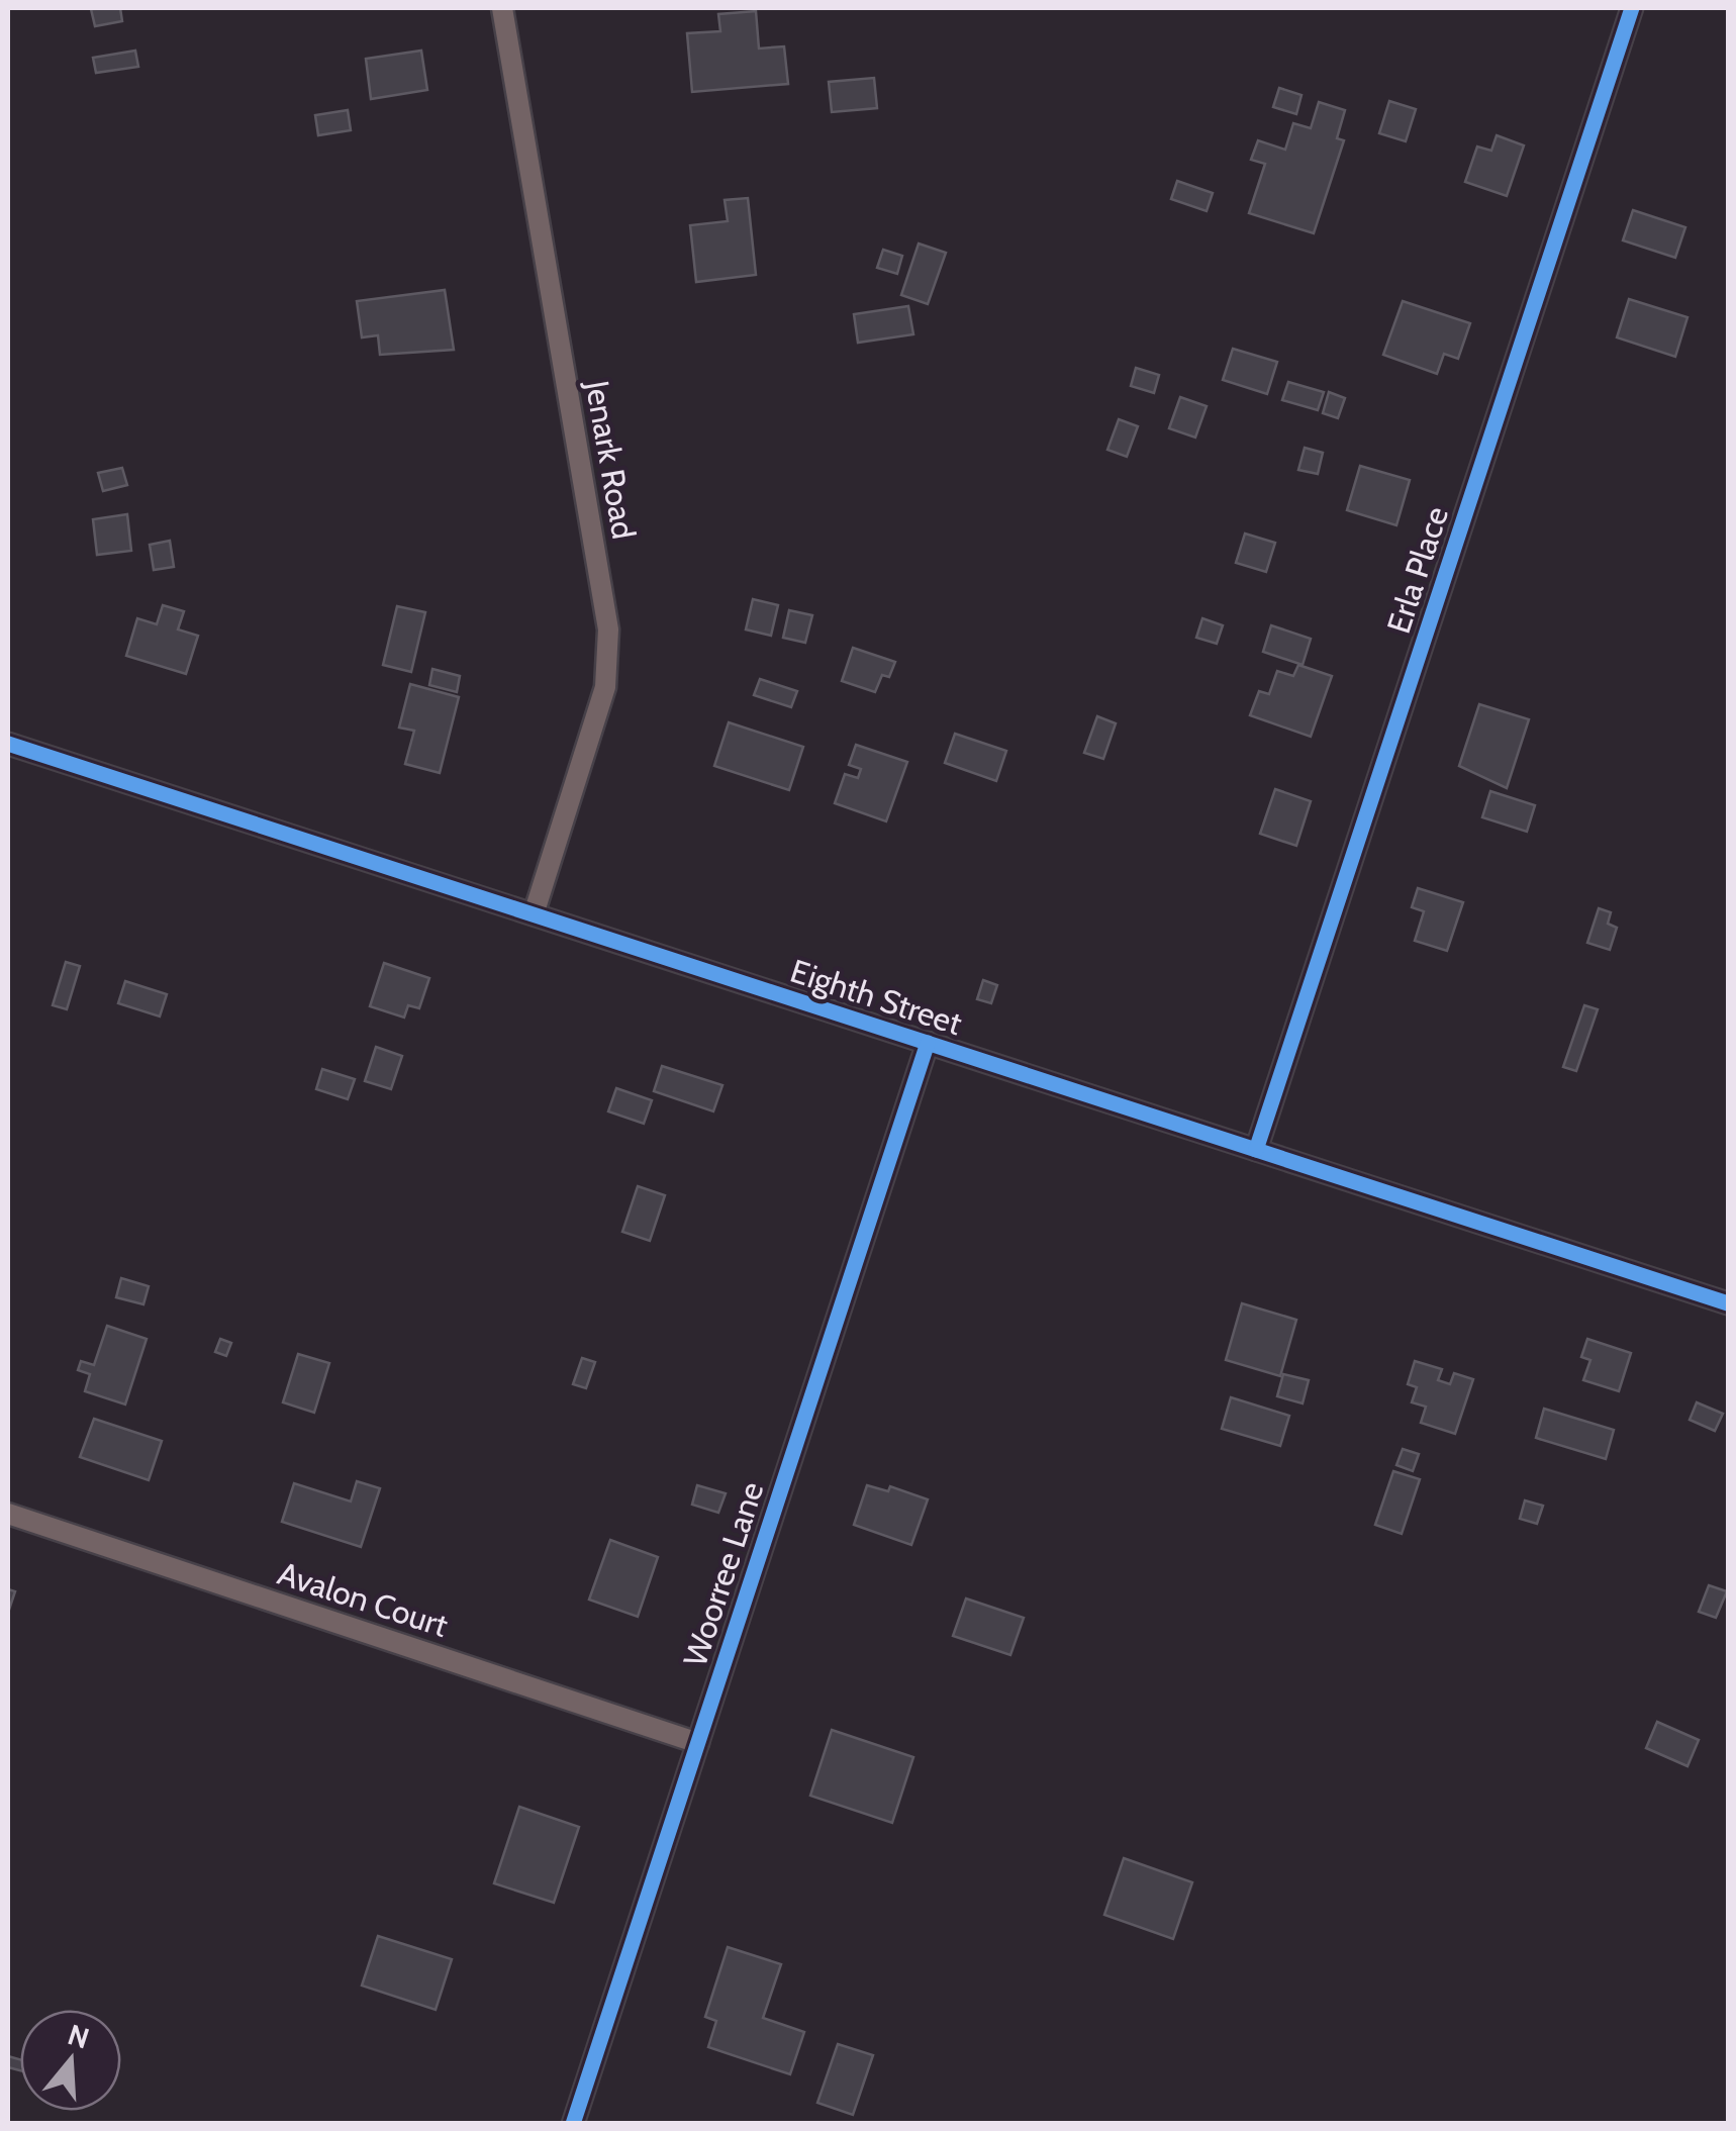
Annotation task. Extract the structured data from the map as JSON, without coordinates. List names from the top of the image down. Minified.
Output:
{"streets":{"street":["Jenark Road","Erla Place","Eighth Street","Woorree Lane","Avalon Court"]},"crossings":[["Jenark Road","Eighth Street"],["Erla Place","Eighth Street"],["Eighth Street","Woorree Lane"],["Woorree Lane","Avalon Court"]],"north":"top"}
